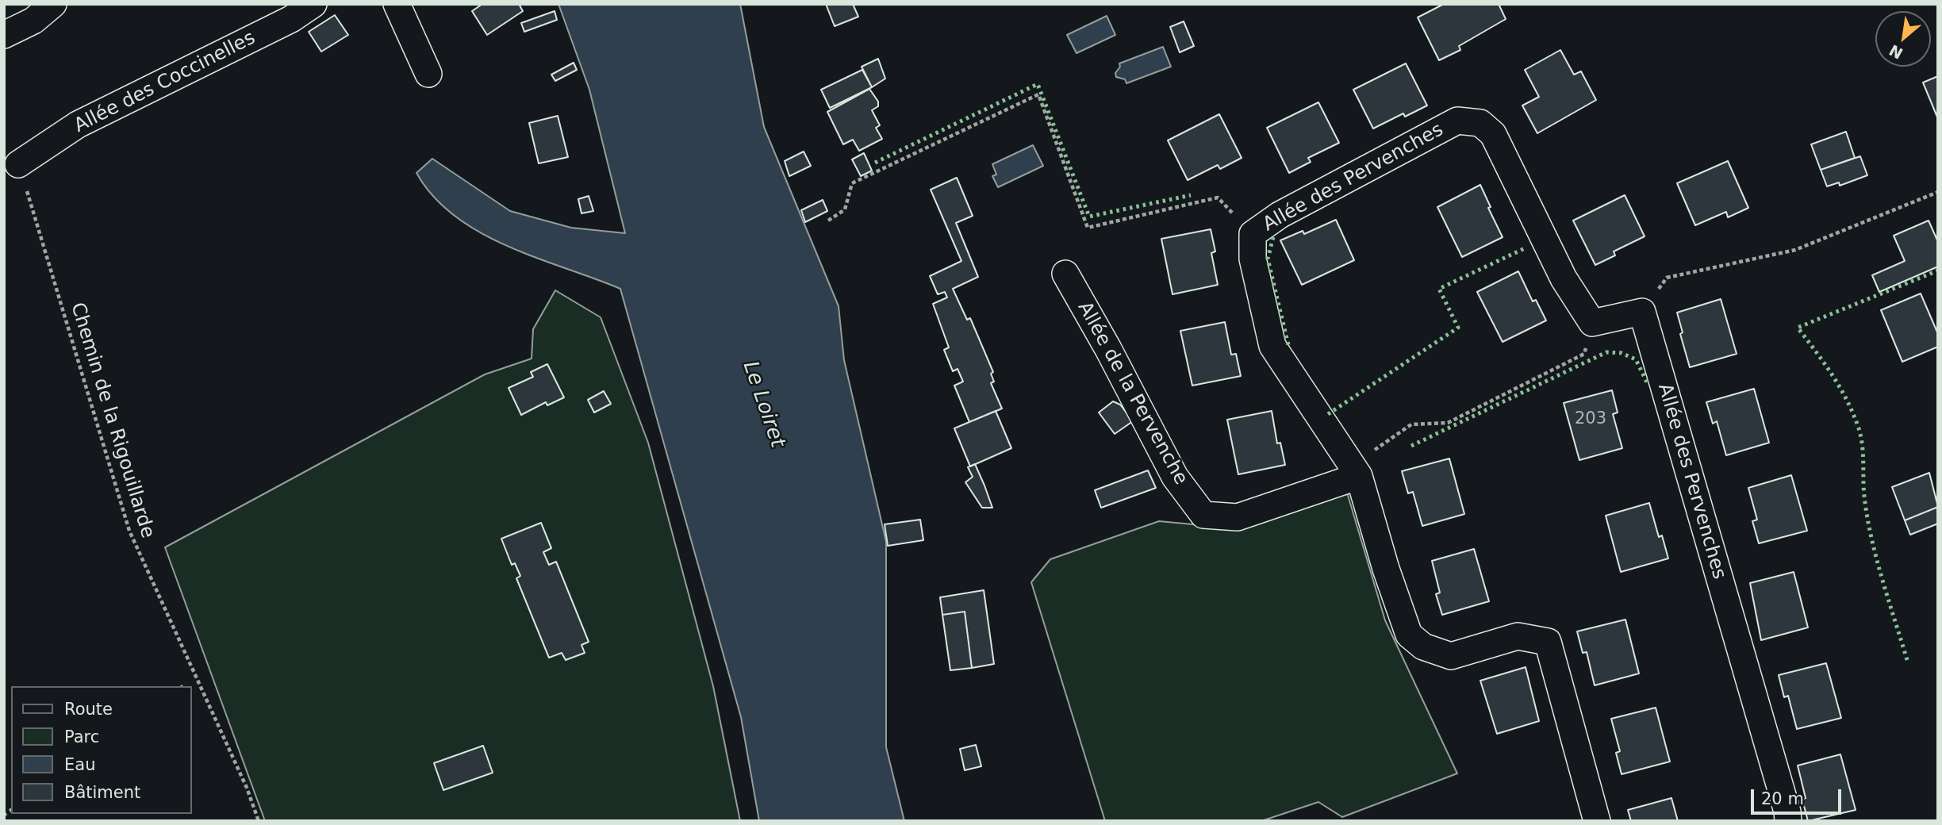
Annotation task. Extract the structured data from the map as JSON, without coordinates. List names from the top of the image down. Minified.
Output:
{"streets":{"street":["Allée des Coccinelles","Allée des Pervenches","Allée de la Pervenche"],"path":["Chemin de la Rigouillarde"]},"crossings":[["Allée des Coccinelles","Chemin de la Rigouillarde"],["Allée des Pervenches","Allée de la Pervenche"]],"water":["Le Loiret"],"house_numbers":["203"],"legend":["Route","Parc","Eau","Bâtiment"],"scale_bar":"20 m","north":"bottom left"}
